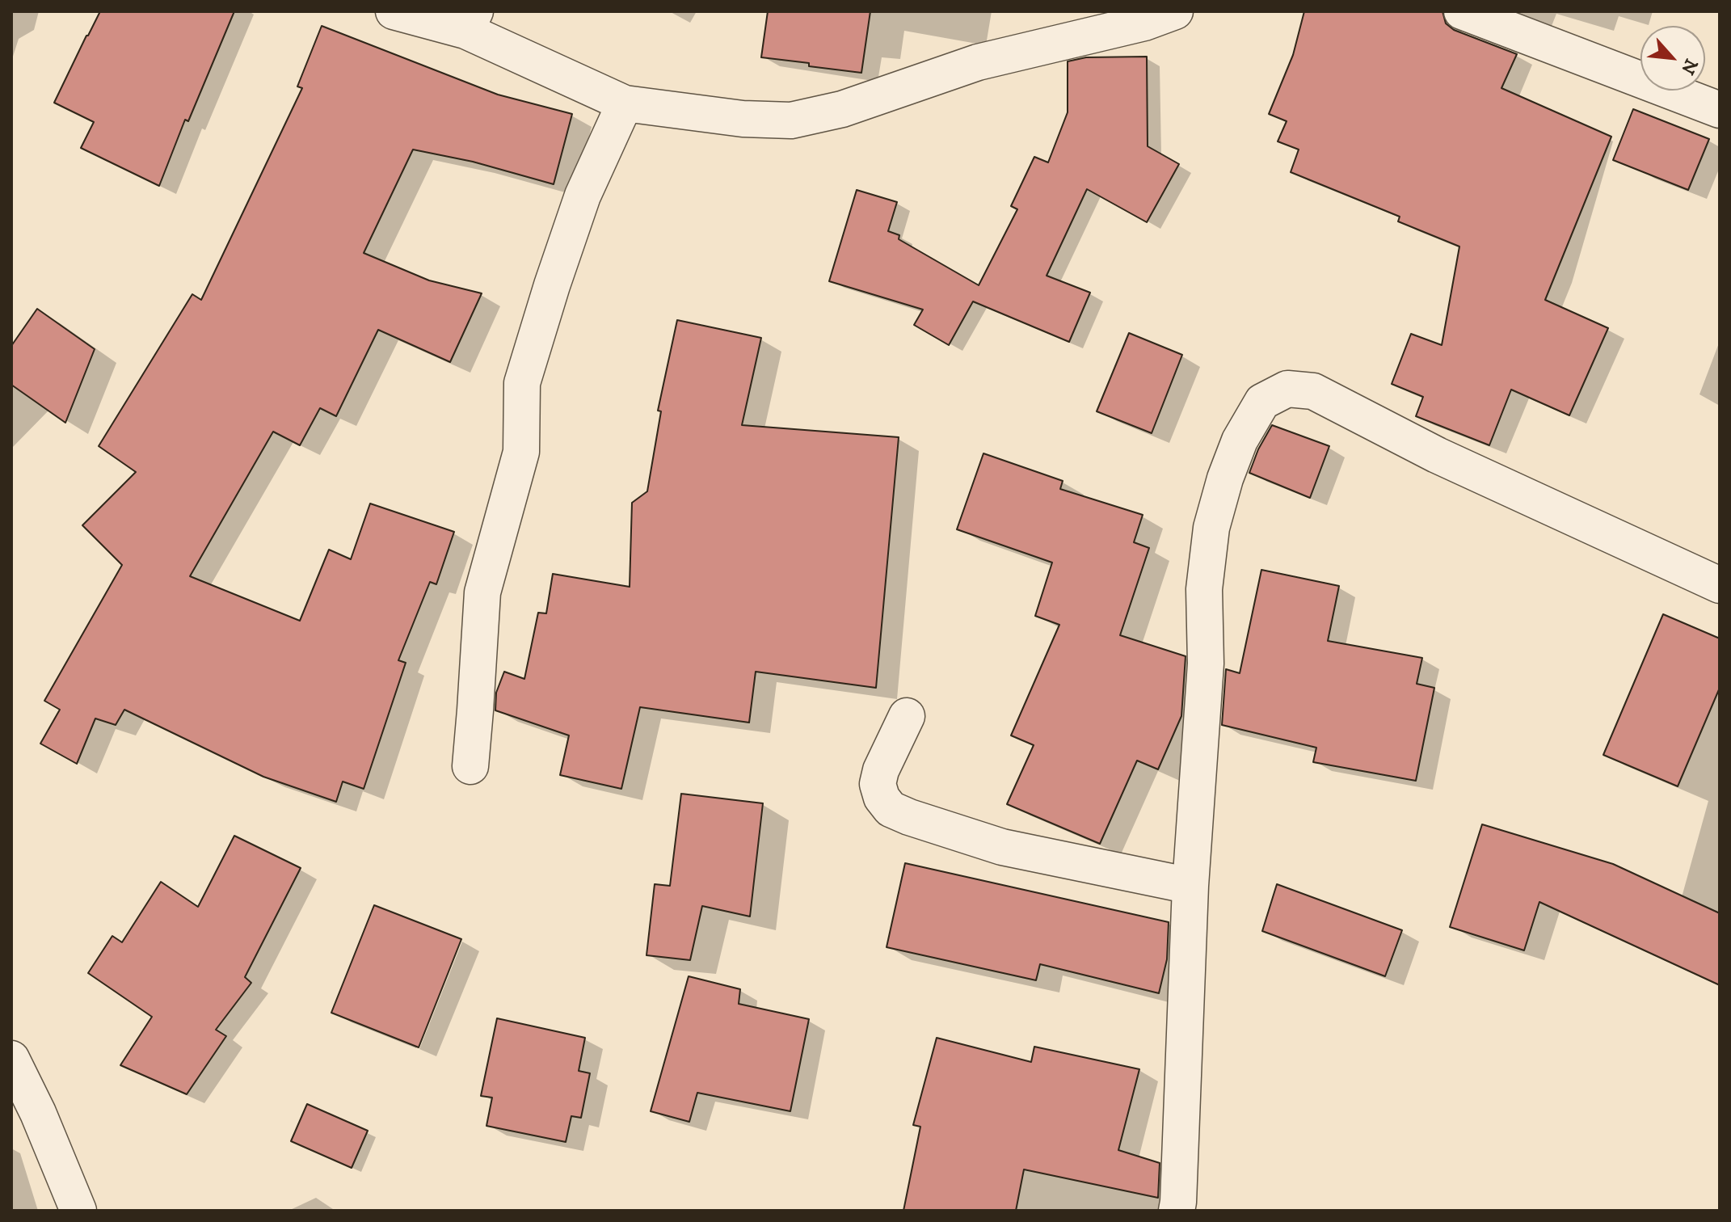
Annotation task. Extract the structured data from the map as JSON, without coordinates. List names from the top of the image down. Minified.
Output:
{"north":"bottom right"}
